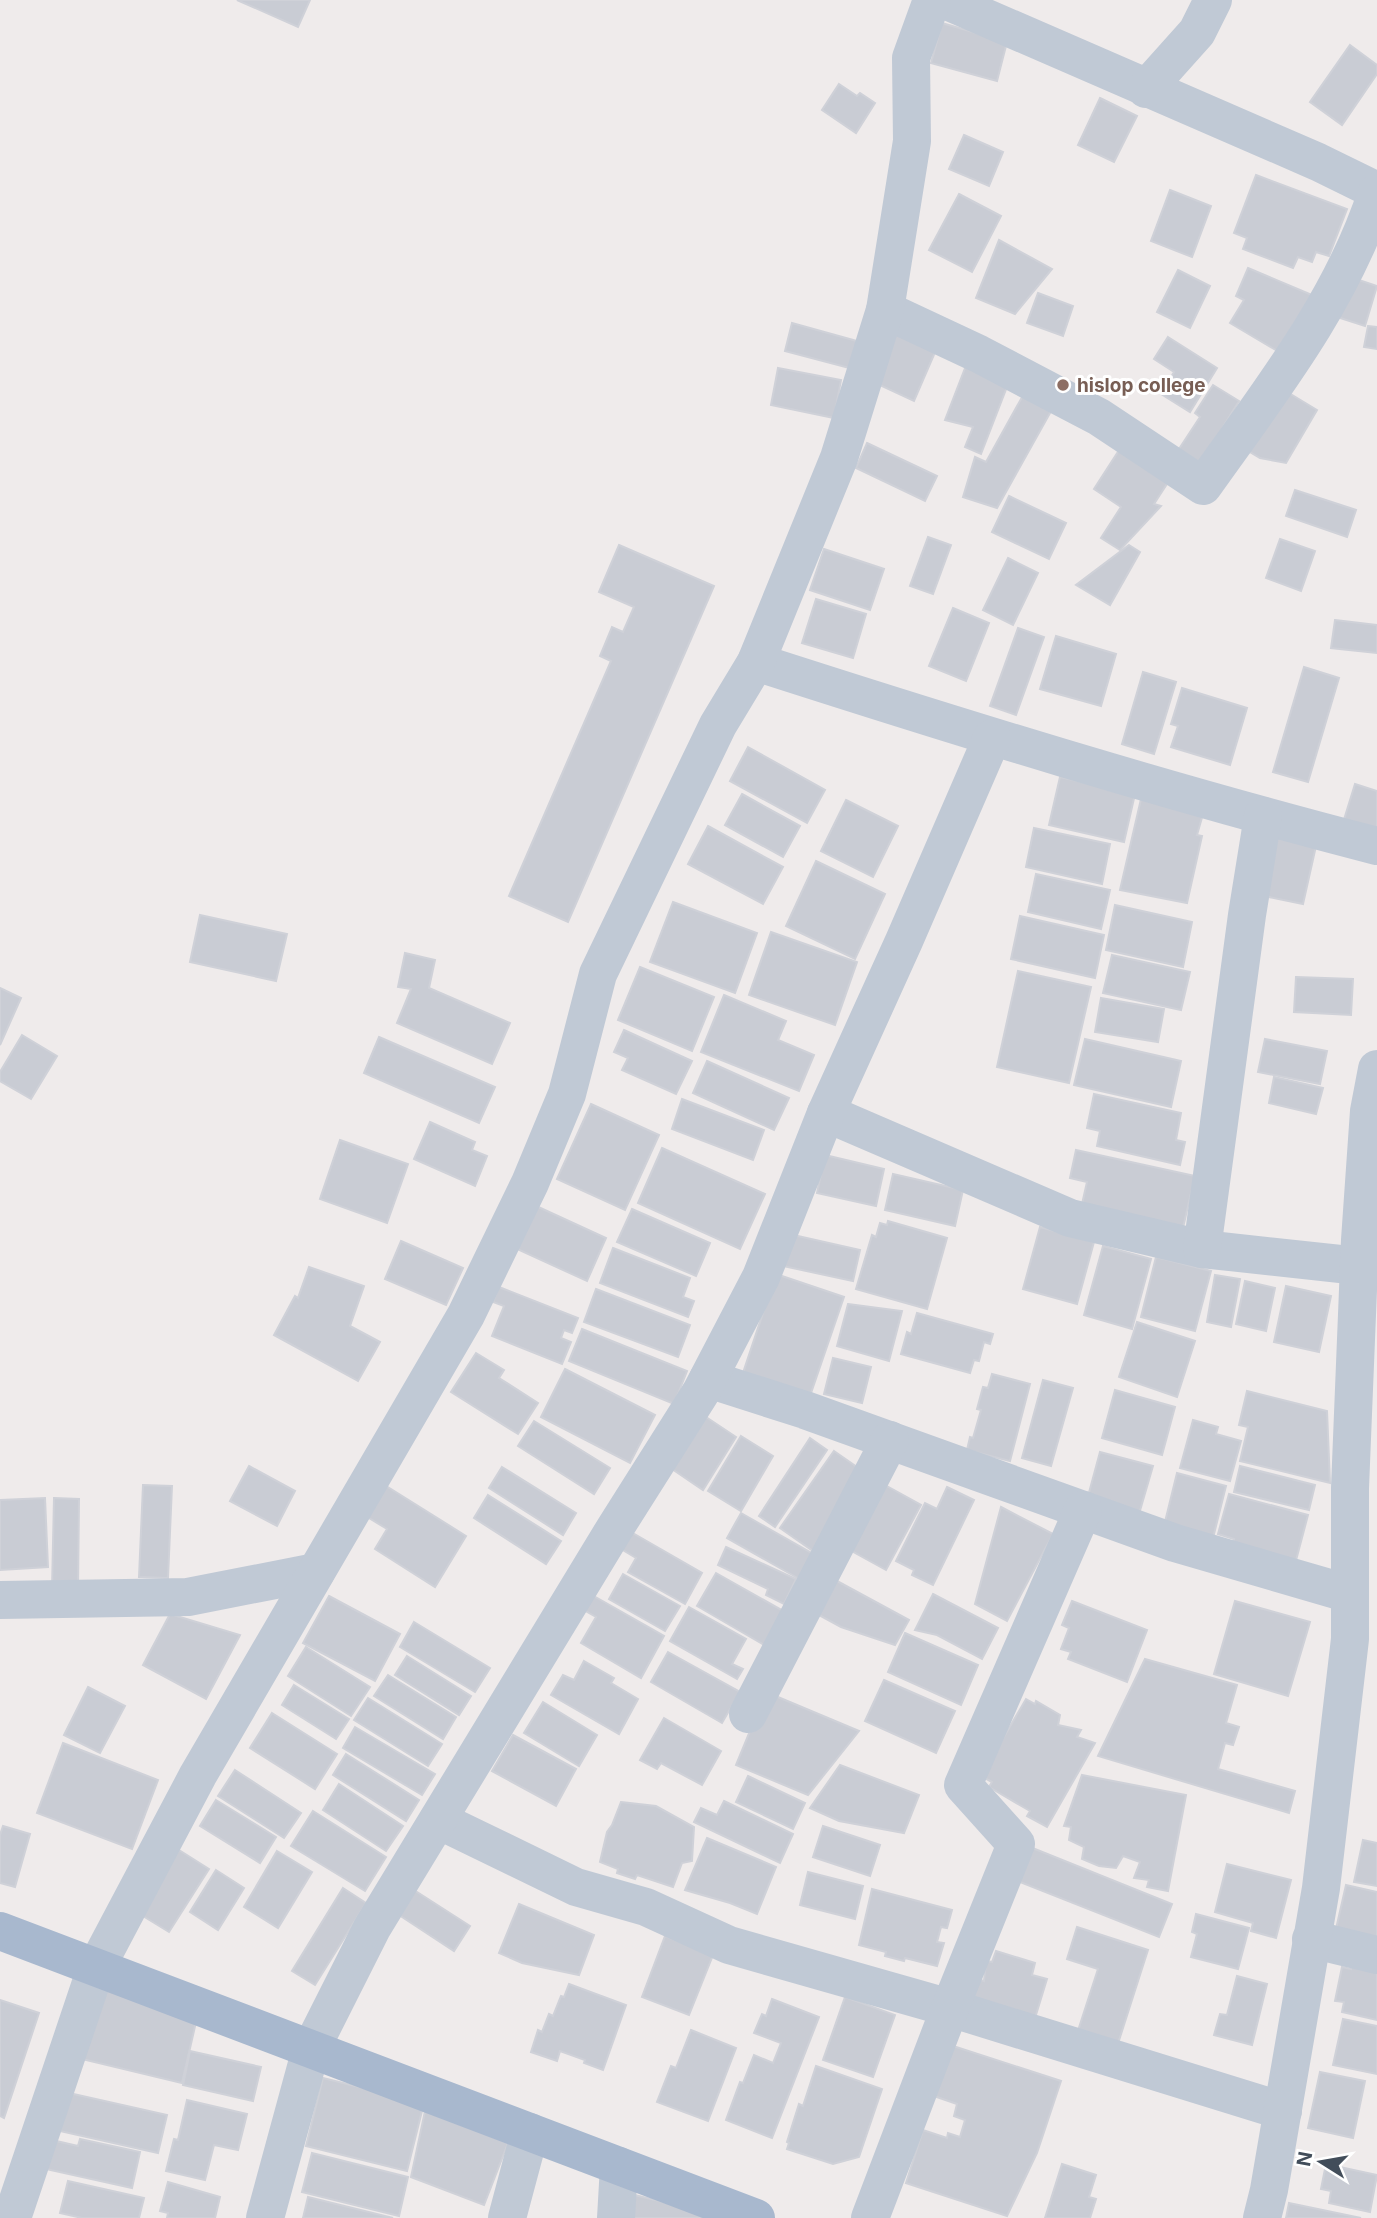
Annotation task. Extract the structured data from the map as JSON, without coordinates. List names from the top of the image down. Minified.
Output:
{"places":["hislop college"],"north":"left"}
